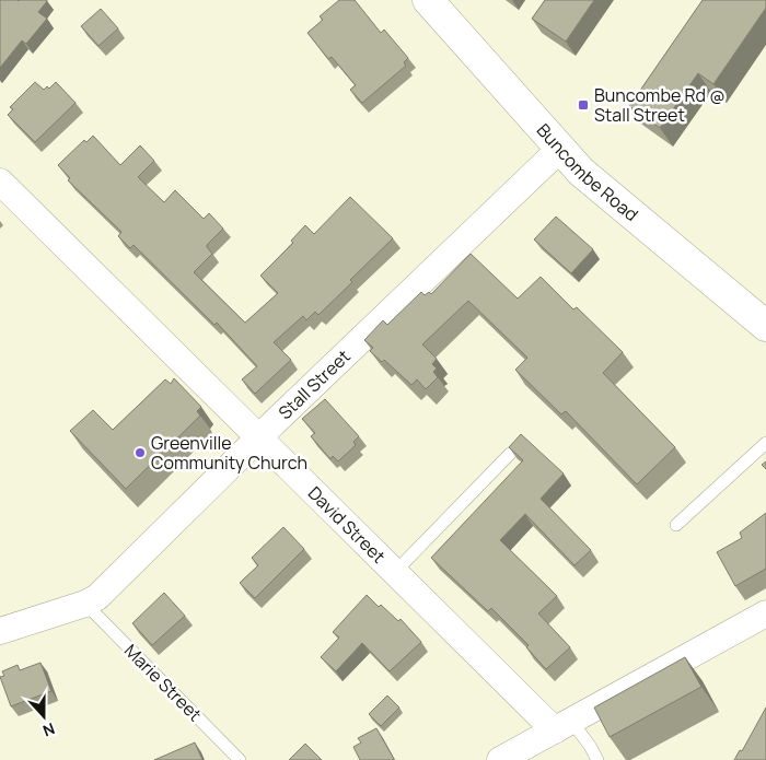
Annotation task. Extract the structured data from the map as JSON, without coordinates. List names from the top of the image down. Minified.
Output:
{"streets":{"street":["Buncombe Road","Stall Street","David Street"],"lane":["Marie Street"]},"crossings":[["Buncombe Road","Stall Street"],["Stall Street","David Street"],["Stall Street","Marie Street"]],"places":{"transit":["Buncombe Rd @ Stall Street"],"other":["Greenville Community Church"]},"north":"bottom"}
